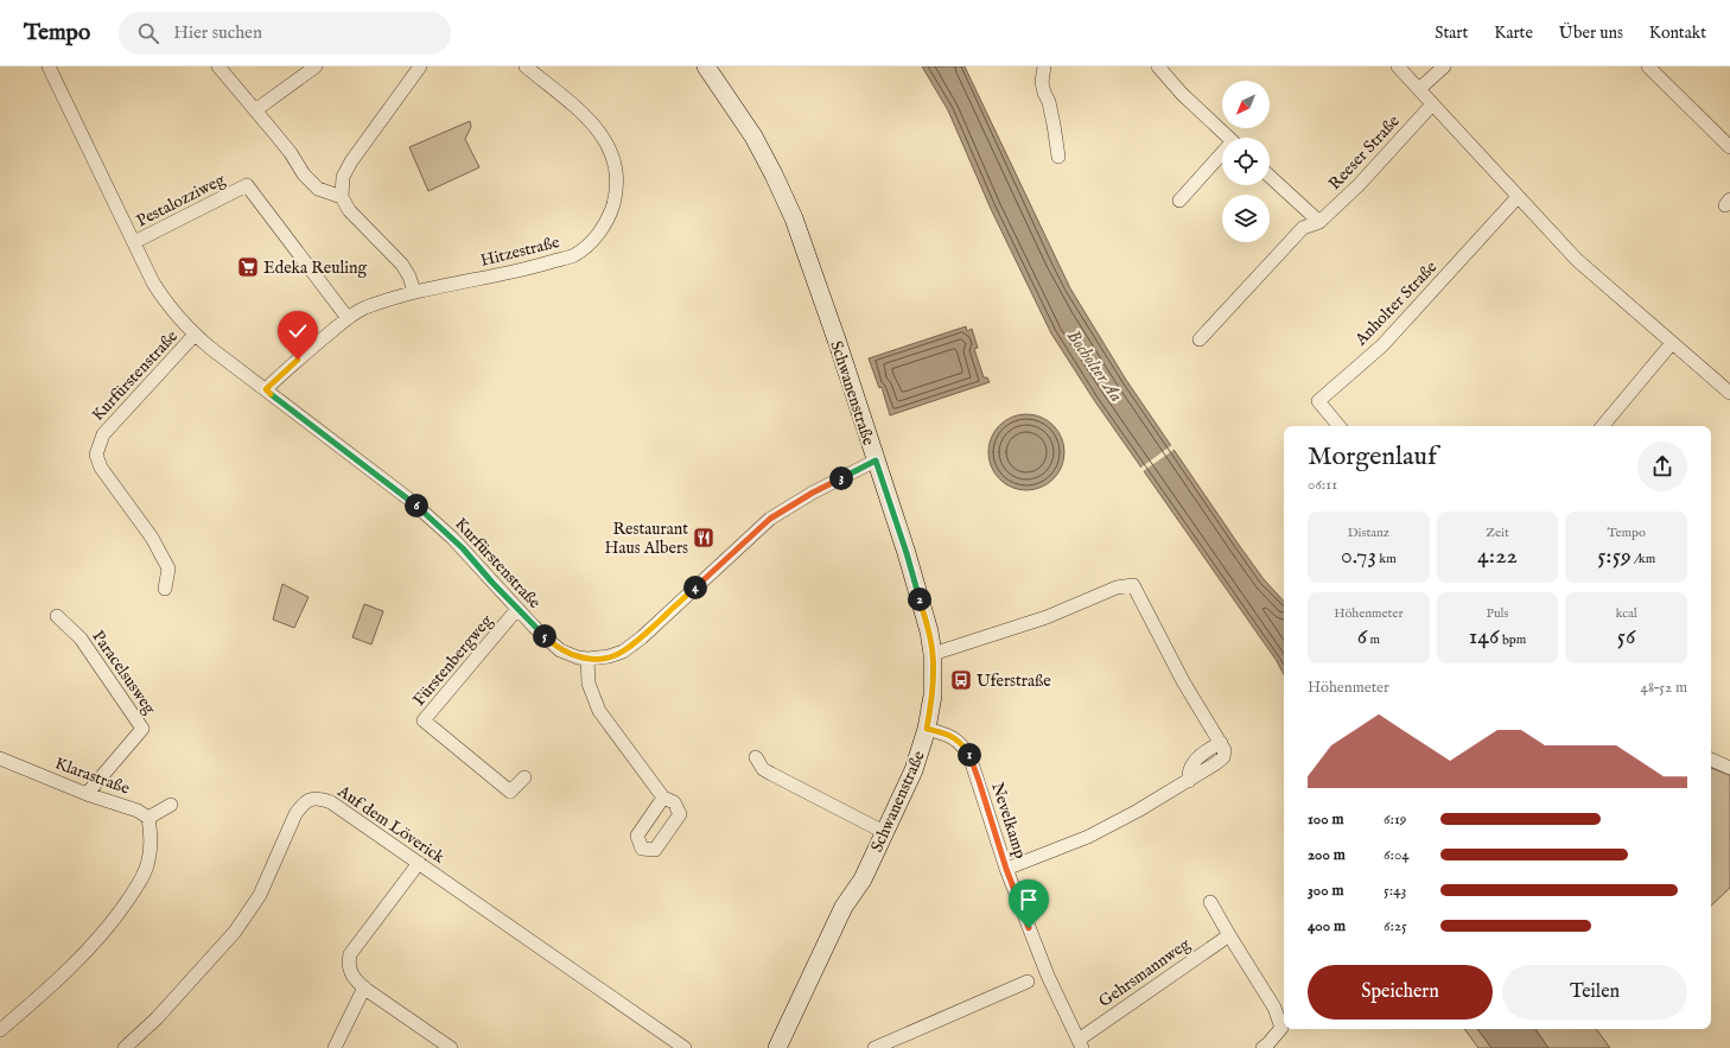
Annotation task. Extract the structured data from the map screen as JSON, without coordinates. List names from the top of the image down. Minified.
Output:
{"streets":{"street":["Reeser Straße","Pestalozziweg","Hitzestraße","Anholter Straße","Kurfürstenstraße","Schwanenstraße","Fürstenbergweg","Paracelsusweg","Klarastraße","Nevelkamp","Auf dem Löverick","Gehrsmannweg"]},"crossings":[["Pestalozziweg","Hitzestraße"],["Pestalozziweg","Kurfürstenstraße"],["Hitzestraße","Kurfürstenstraße"],["Kurfürstenstraße","Schwanenstraße"],["Kurfürstenstraße","Fürstenbergweg"],["Schwanenstraße","Nevelkamp"],["Paracelsusweg","Klarastraße"],["Nevelkamp","Gehrsmannweg"]],"water":["Bocholter Aa"],"places":{"supermarket":["Edeka Reuling"],"restaurant":["Restaurant Haus Albers"],"bus stop":["Uferstraße"]},"north":"bottom left","page":{"header":"Tempo","search":"Hier suchen","nav":["Start","Karte","Über uns","Kontakt"],"heading":["Morgenlauf","06:11"],"pins":["3","6","4","2","5","1"],"stats":[["Distanz","0.73 km"],["Zeit","4:22"],["Tempo","5:59 /km"],["Höhenmeter","6 m"],["Puls","146 bpm"],["kcal","56"]],"chart":["Höhenmeter","48–52 m"],"list":[{"name":"100 m","note":"6:19"},{"name":"200 m","note":"6:04"},{"name":"300 m","note":"5:43"},{"name":"400 m","note":"6:25"}],"buttons":["Speichern","Teilen"]}}
